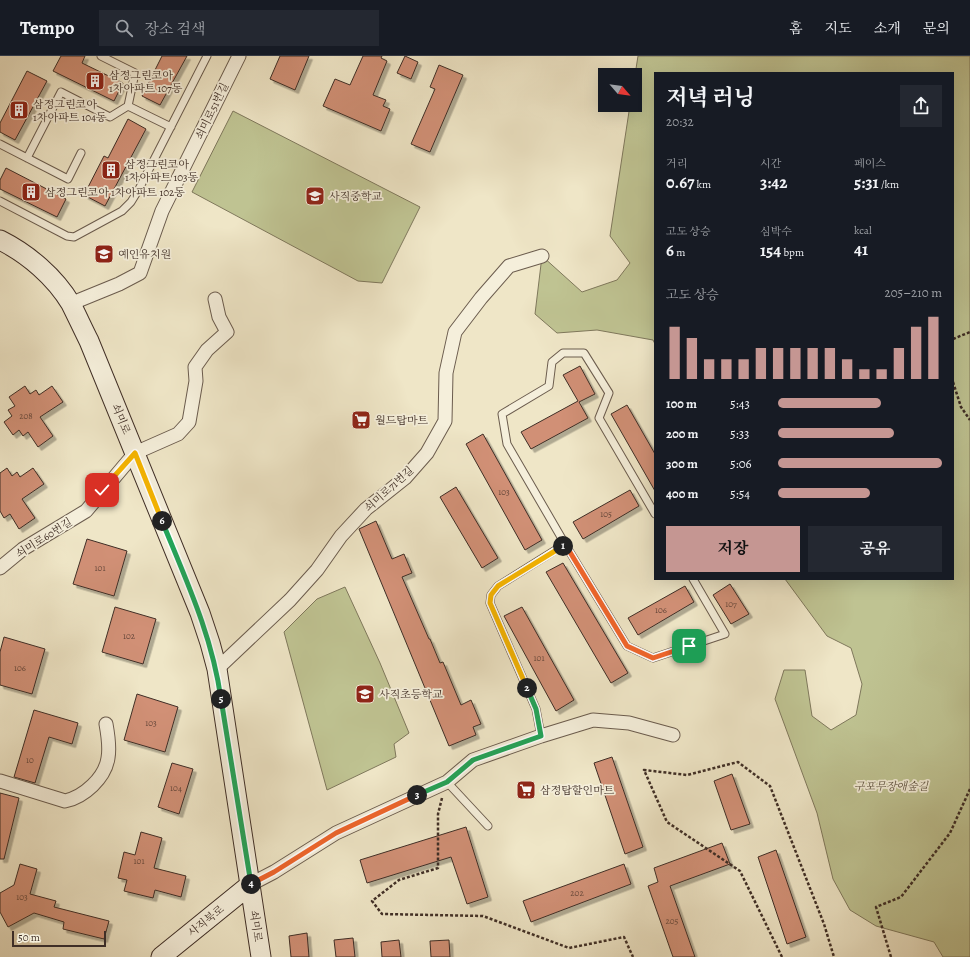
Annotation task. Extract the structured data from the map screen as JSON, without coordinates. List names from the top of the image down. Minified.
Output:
{"streets":{"main road":["쇠미로","사직북로"],"street":["쇠미로51번길","쇠미로71번길","쇠미로60번길"]},"crossings":[["쇠미로51번길","쇠미로"],["쇠미로","쇠미로71번길"],["쇠미로","쇠미로60번길"],["쇠미로","사직북로"]],"parks":["구포무장애숲길"],"places":{"building":["삼정그린코아 1차아파트 107동","삼정그린코아 1차아파트 104동","삼정그린코아 1차아파트 103동","삼정그린코아 1차아파트 102동"],"school or university":["사직중학교","예인유치원","사직초등학교"],"supermarket":["월드탑마트","삼정탑할인마트"]},"house_numbers":["208","103","105","101","107","106","102","101","106","103","10","104","101","202","103","205"],"scale_bar":"50 m","north":"bottom right","page":{"header":"Tempo","search":"장소 검색","nav":["홈","지도","소개","문의"],"heading":["저녁 러닝","20:32"],"stats":[["거리","0.67 km"],["시간","3:42"],["페이스","5:31 /km"],["고도 상승","6 m"],["심박수","154 bpm"],["kcal","41"]],"chart":["고도 상승","205–210 m"],"list":[{"name":"100 m","note":"5:43"},{"name":"200 m","note":"5:33"},{"name":"300 m","note":"5:06"},{"name":"400 m","note":"5:54"}],"pins":["6","1","2","5","3","4"],"buttons":["저장","공유"],"scale":"50 m"}}
